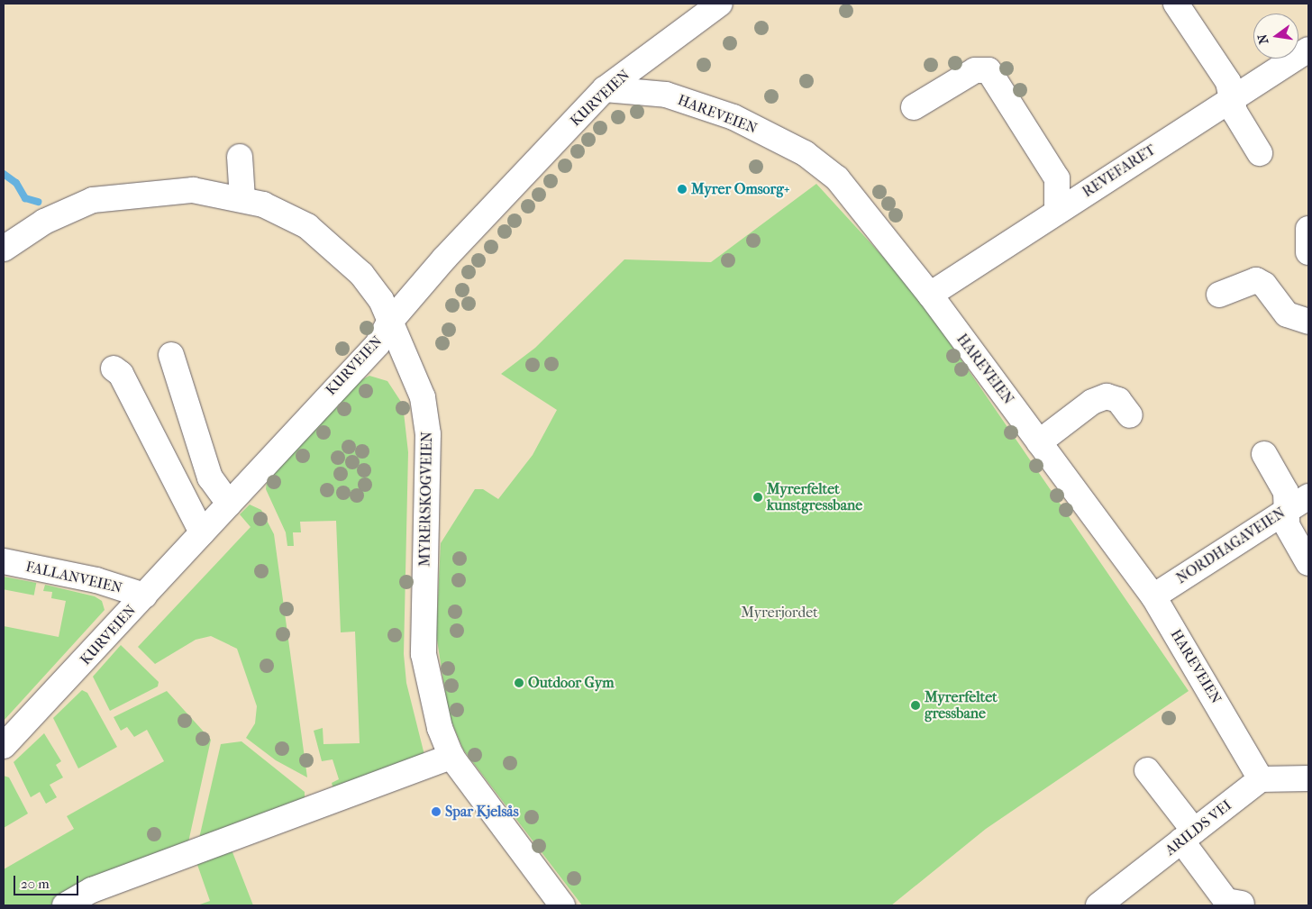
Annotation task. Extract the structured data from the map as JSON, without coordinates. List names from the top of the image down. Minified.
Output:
{"streets":{"street":["KURVEIEN","HAREVEIEN","REVEFARET","MYRERSKOGVEIEN","NORDHAGAVEIEN","FALLANVEIEN","ARILDS VEI"]},"crossings":[["KURVEIEN","HAREVEIEN"],["KURVEIEN","MYRERSKOGVEIEN"],["KURVEIEN","FALLANVEIEN"],["HAREVEIEN","REVEFARET"],["HAREVEIEN","NORDHAGAVEIEN"],["HAREVEIEN","ARILDS VEI"]],"parks":["Myrerjordet"],"places":["Myrer Omsorg+","Myrerfeltet kunstgressbane","Outdoor Gym","Myrerfeltet gressbane","Spar Kjelsås"],"scale_bar":"20 m","north":"left"}
